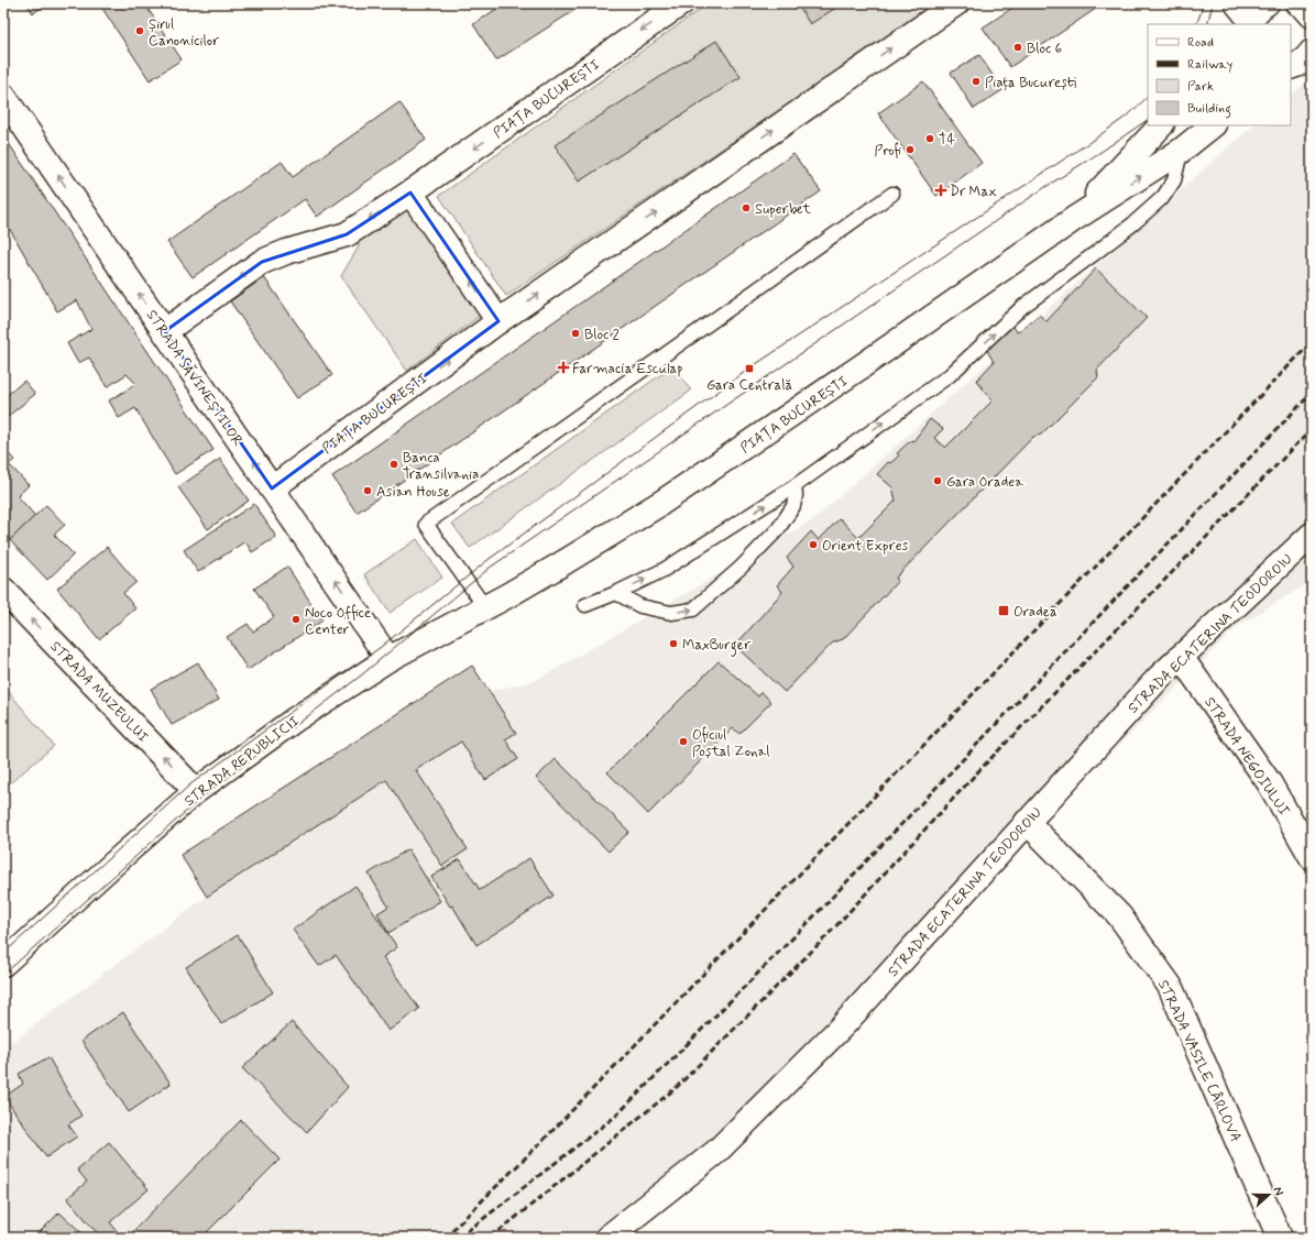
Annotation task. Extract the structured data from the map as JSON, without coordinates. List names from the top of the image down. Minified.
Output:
{"streets":{"street":["PIAȚA BUCUREȘTI","STRADA SĂVINEȘTILOR","STRADA ECATERINA TEODOROIU","STRADA MUZEULUI","STRADA NEGOIULUI","STRADA REPUBLICII","STRADA VASILE CÂRLOVA"]},"crossings":[["PIAȚA BUCUREȘTI","STRADA SĂVINEȘTILOR"],["PIAȚA BUCUREȘTI","STRADA REPUBLICII"],["STRADA SĂVINEȘTILOR","STRADA REPUBLICII"],["STRADA ECATERINA TEODOROIU","STRADA NEGOIULUI"],["STRADA ECATERINA TEODOROIU","STRADA VASILE CÂRLOVA"],["STRADA MUZEULUI","STRADA REPUBLICII"]],"one_way":["STRADA SĂVINEȘTILOR","STRADA MUZEULUI"],"places":{"other":["Șirul Canonicilor","Bloc 6","Piața București","T4","Profi","Superbet","Bloc 2","Banca Transilvania","Gara Oradea","Asian House","Orient Expres","Noco Office Center","MaxBurger","Oficiul Poștal Zonal"],"health":["Dr Max","Farmacia Esculap"],"transit":["Gara Centrală","Oradea"]},"legend":["Road","Railway","Park","Building"],"north":"right"}
